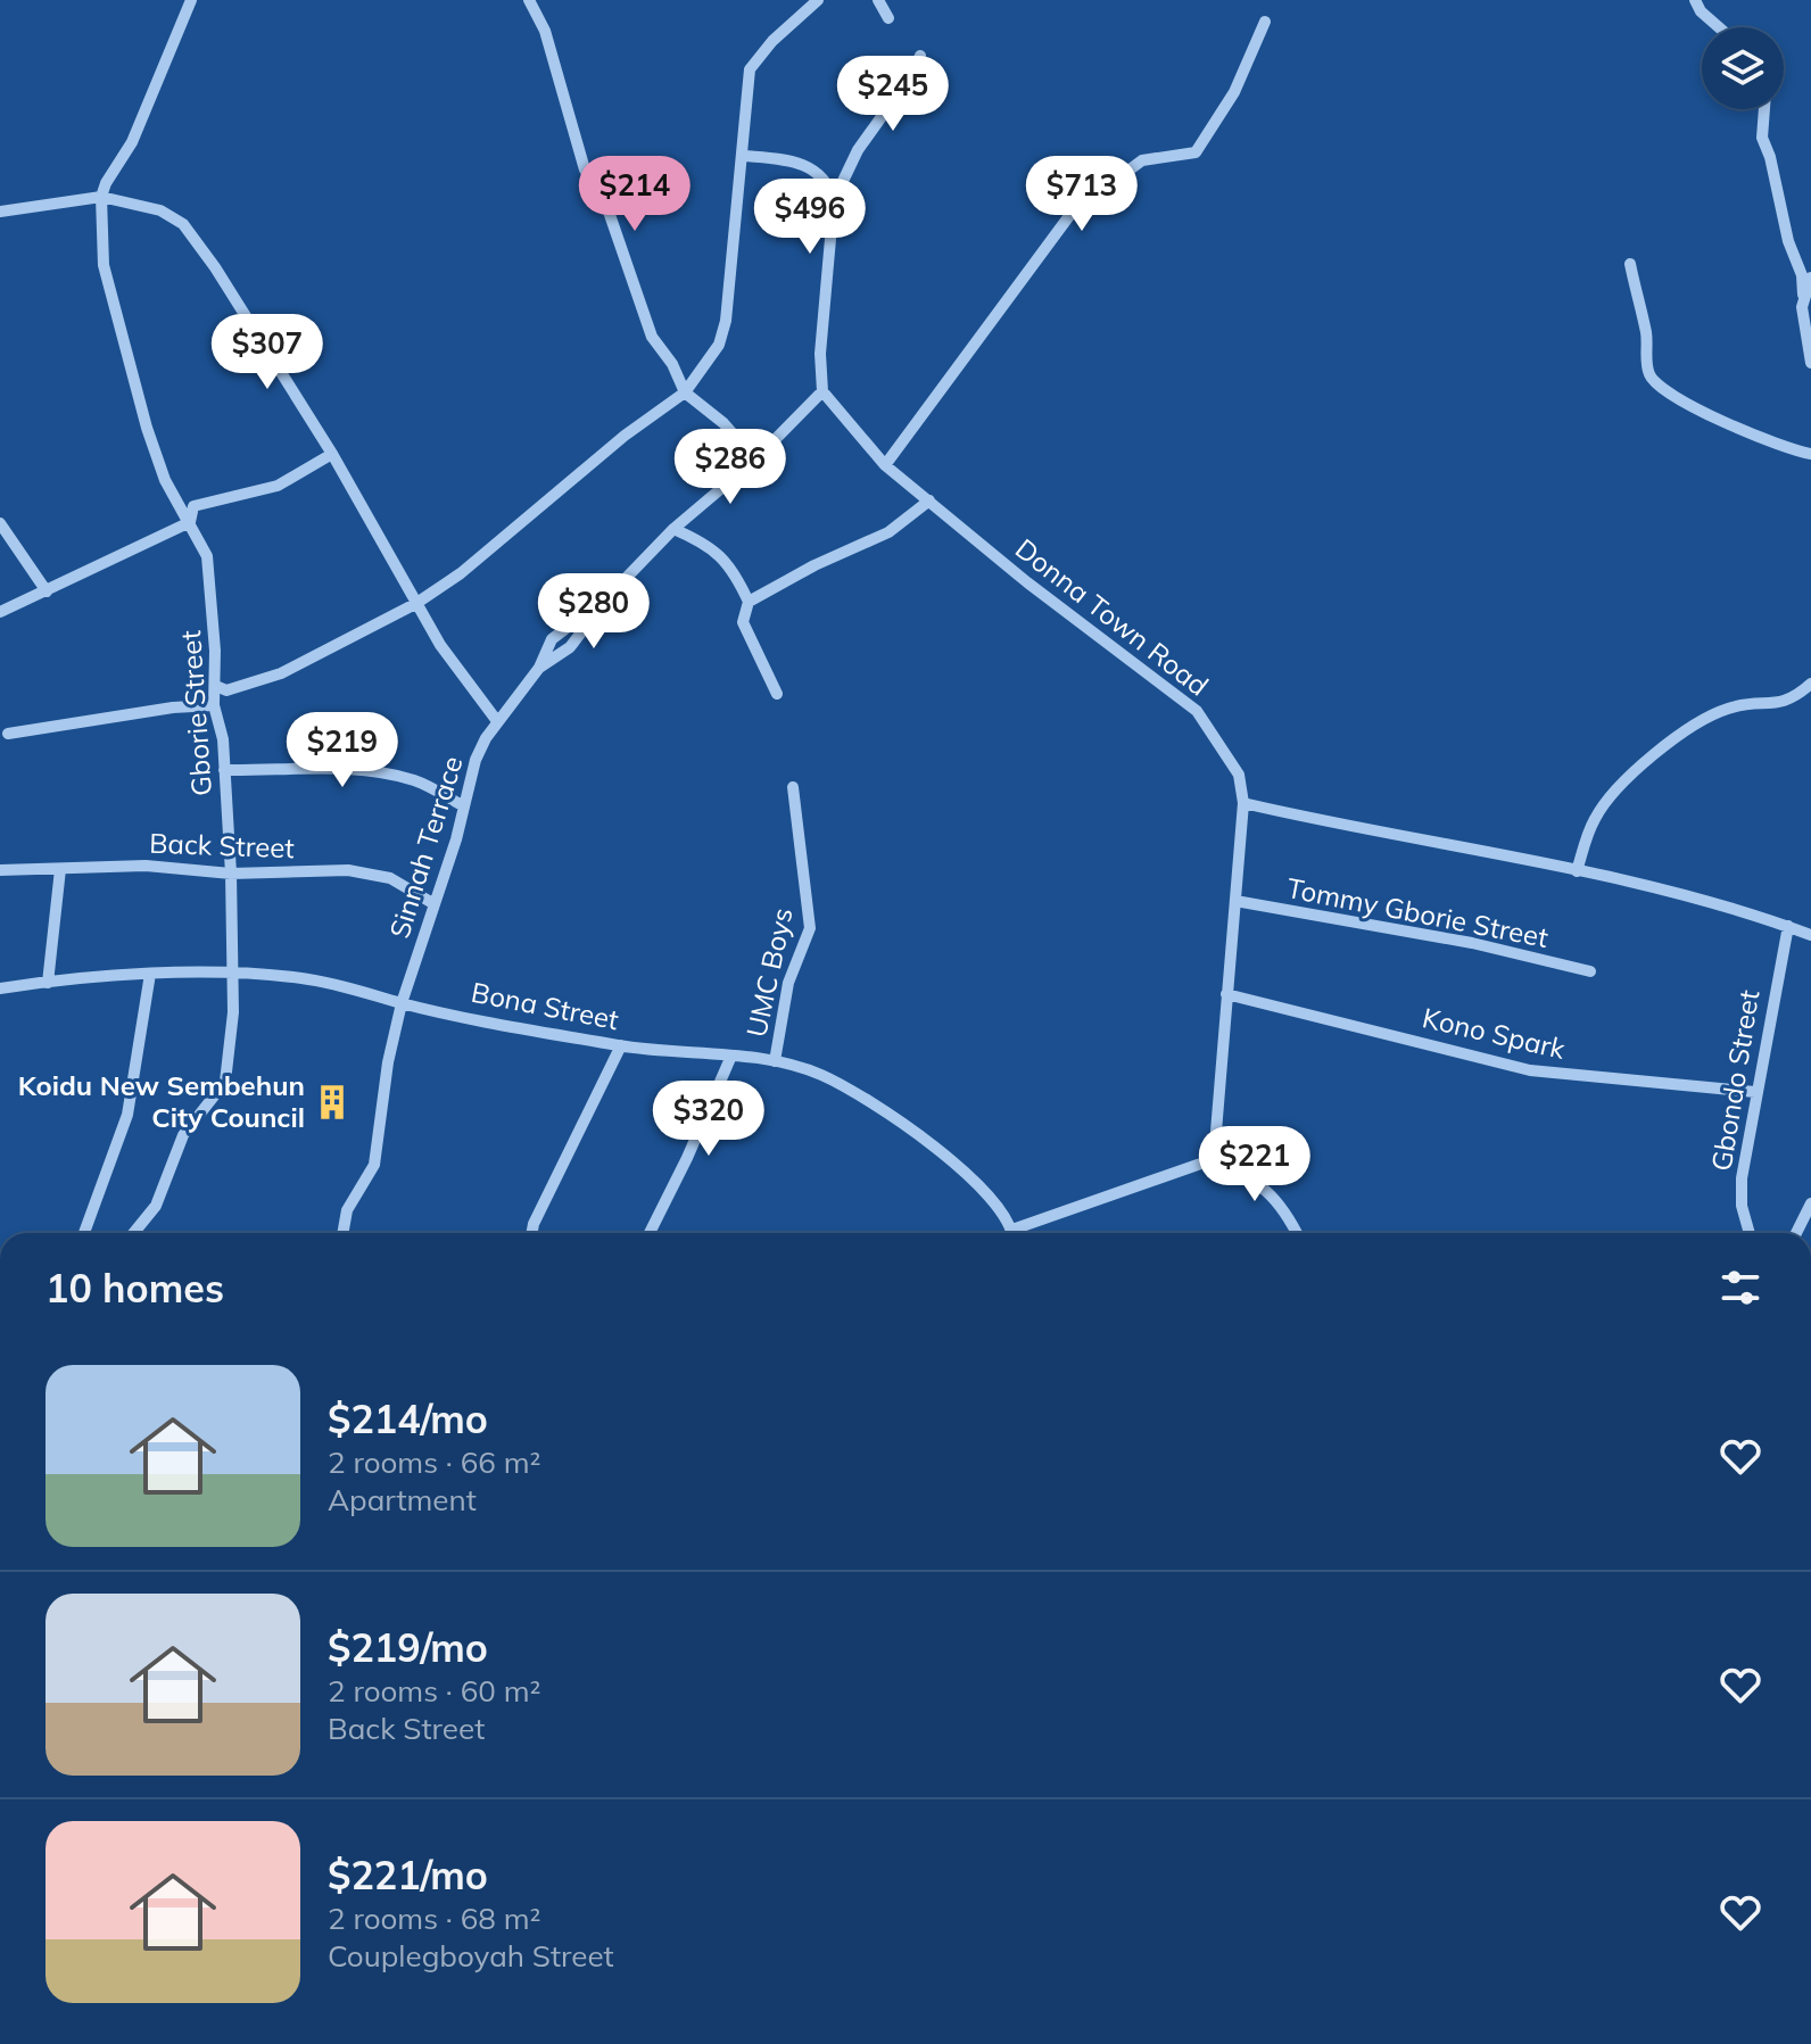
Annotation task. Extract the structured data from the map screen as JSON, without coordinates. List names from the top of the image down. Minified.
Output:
{"streets":{"street":["Donna Town Road","Gborie Street","Back Street","Sinnah Terrace","Tommy Gborie Street","UMC Boys","Bona Street","Kono Spark","Gbondo Street"]},"crossings":[["Donna Town Road","Tommy Gborie Street"],["Donna Town Road","Kono Spark"],["Gborie Street","Back Street"],["Gborie Street","Bona Street"],["Back Street","Sinnah Terrace"],["Sinnah Terrace","Bona Street"],["UMC Boys","Bona Street"],["Kono Spark","Gbondo Street"]],"places":{"building":["Koidu New Sembehun City Council"]},"page":{"price":["$245","$214","$713","$496","$307","$286","$280","$219","$320","$221"],"heading":"10 homes","list":[{"name":"$214/mo","note":"2 rooms · 66 m² · Apartment"},{"name":"$219/mo","note":"2 rooms · 60 m² · Back Street"},{"name":"$221/mo","note":"2 rooms · 68 m² · Couplegboyah Street"}]}}
